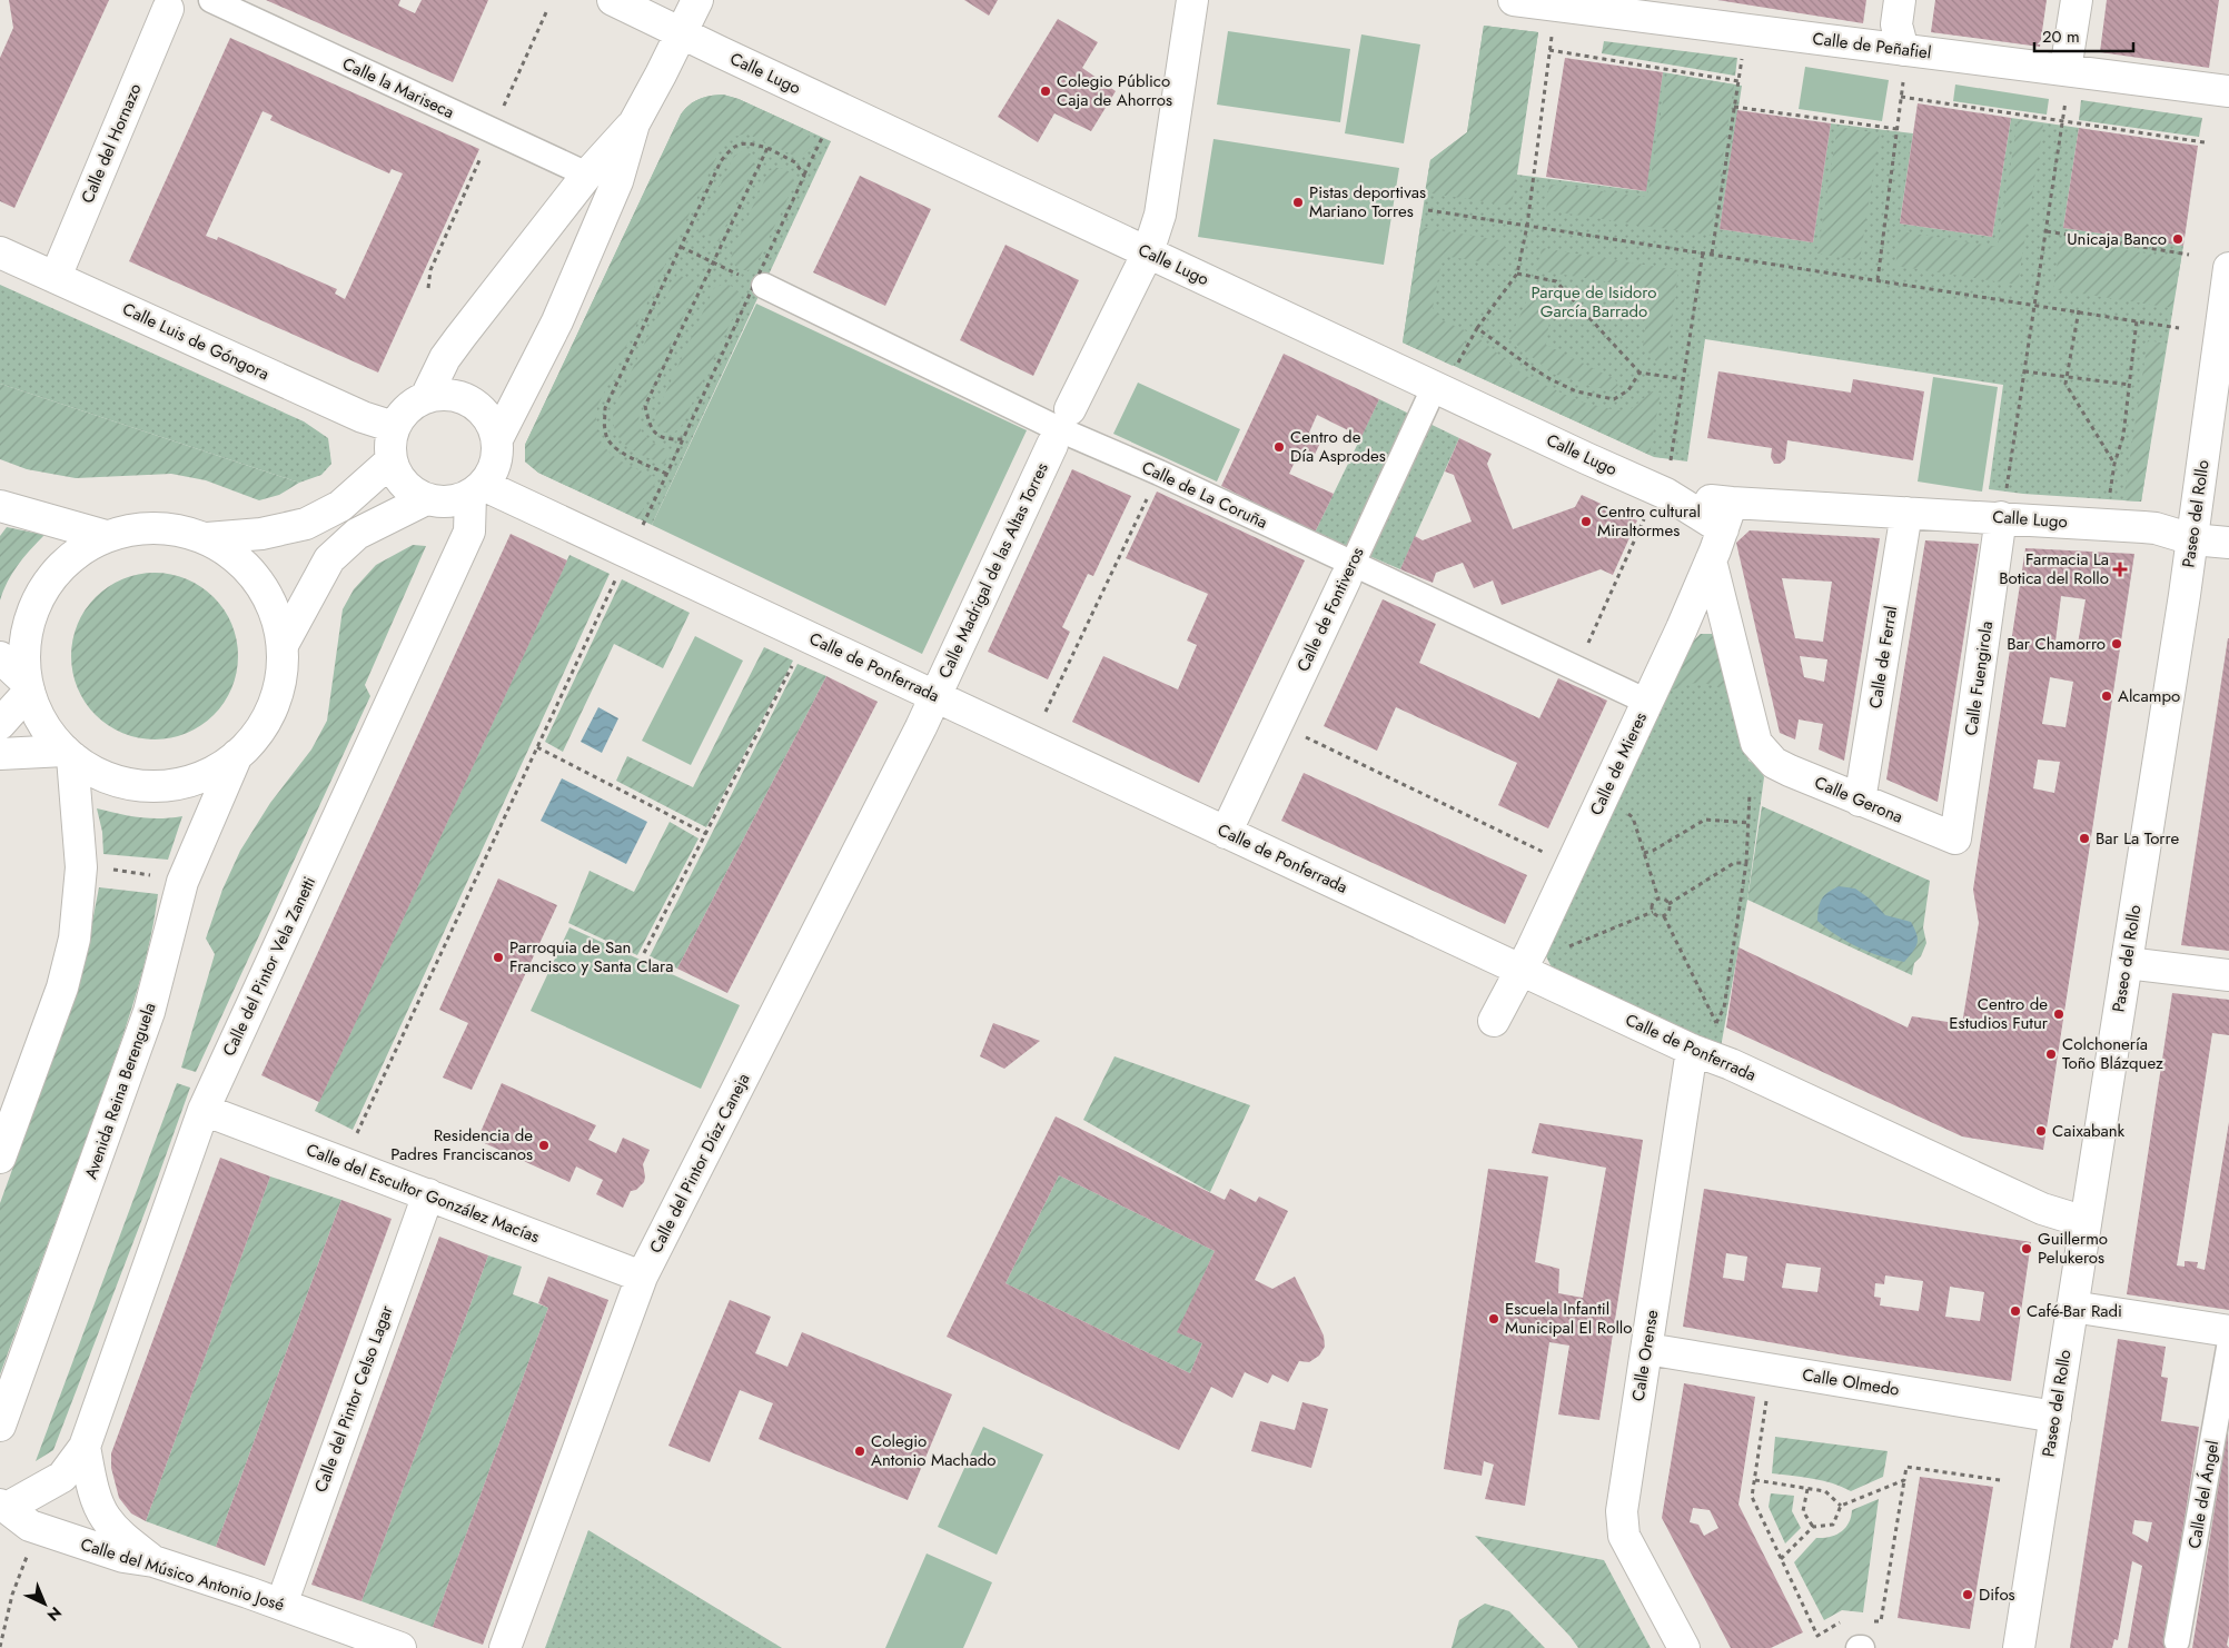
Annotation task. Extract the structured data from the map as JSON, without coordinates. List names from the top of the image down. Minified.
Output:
{"streets":{"street":["Calle de Peñafiel","Calle Lugo","Calle la Mariseca","Calle del Hornazo","Calle Luis de Góngora","Calle de La Coruña","Paseo del Rollo","Calle Madrigal de las Altas Torres","Calle de Fontiveros","Calle de Ferral","Calle de Ponferrada","Calle Fuengirola","Calle de Mieres","Calle Gerona","Calle del Pintor Vela Zanetti","Avenida Reina Berenguela","Calle del Pintor Díaz Caneja","Calle del Escultor González Macías","Calle Orense","Calle Olmedo","Calle del Pintor Celso Lagar","Calle del Ángel","Calle del Músico Antonio José"]},"crossings":[["Calle Lugo","Paseo del Rollo"],["Calle Lugo","Calle de Fontiveros"],["Calle Lugo","Calle de Ferral"],["Calle Lugo","Calle Fuengirola"],["Calle Lugo","Calle de Mieres"],["Calle del Hornazo","Calle Luis de Góngora"],["Calle Luis de Góngora","Calle de Ponferrada"],["Calle Luis de Góngora","Calle del Pintor Vela Zanetti"],["Calle de La Coruña","Calle de Fontiveros"],["Calle de La Coruña","Calle de Mieres"],["Paseo del Rollo","Calle de Ponferrada"],["Paseo del Rollo","Calle Olmedo"],["Calle Madrigal de las Altas Torres","Calle de Ponferrada"],["Calle Madrigal de las Altas Torres","Calle del Pintor Díaz Caneja"],["Calle de Fontiveros","Calle de Ponferrada"],["Calle de Ferral","Calle Gerona"],["Calle de Ponferrada","Calle de Mieres"],["Calle de Ponferrada","Calle del Pintor Vela Zanetti"],["Calle de Ponferrada","Calle del Pintor Díaz Caneja"],["Calle de Ponferrada","Calle Orense"],["Calle Fuengirola","Calle Gerona"],["Calle del Pintor Vela Zanetti","Calle del Escultor González Macías"],["Calle del Pintor Vela Zanetti","Calle del Músico Antonio José"],["Calle del Pintor Díaz Caneja","Calle del Escultor González Macías"],["Calle del Escultor González Macías","Calle del Pintor Celso Lagar"],["Calle Orense","Calle Olmedo"],["Calle del Pintor Celso Lagar","Calle del Músico Antonio José"]],"parks":["Parque de Isidoro García Barrado"],"places":{"other":["Colegio Público Caja de Ahorros","Pistas deportivas Mariano Torres","Unicaja Banco","Centro de Día Asprodes","Centro cultural Miraltormes","Bar Chamorro","Alcampo","Bar La Torre","Parroquia de San Francisco y Santa Clara","Centro de Estudios Futur","Colchonería Toño Blázquez","Caixabank","Residencia de Padres Franciscanos","Guillermo Pelukeros","Café-Bar Radi","Escuela Infantil Municipal El Rollo","Colegio Antonio Machado","Difos"],"health":["Farmacia La Botica del Rollo"]},"scale_bar":"20 m","north":"bottom right"}
